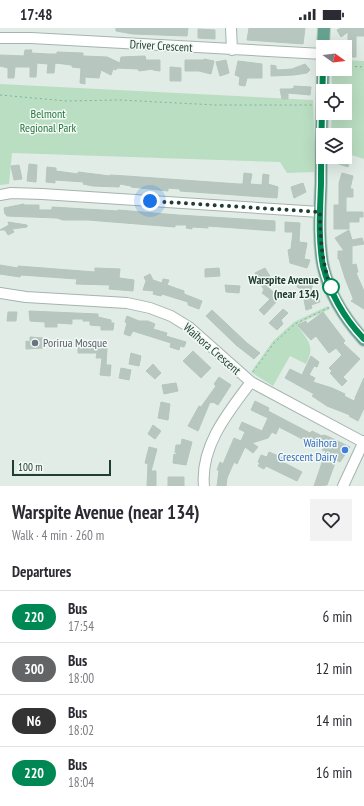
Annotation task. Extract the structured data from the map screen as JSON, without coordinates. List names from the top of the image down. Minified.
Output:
{"streets":{"street":["Driver Crescent","Waihora Crescent"]},"parks":["Belmont Regional Park"],"places":["Warspite Avenue (near 134)","Porirua Mosque","Waihora Crescent Dairy"],"lines":["bus line 220"],"scale_bar":"100 m","north":"right","page":{"status":"17:48","scale":"100 m","heading":[["Warspite Avenue (near 134)","Walk · 4 min · 260 m"],"Departures"],"list":[{"mark":"220","name":"Bus","note":"17:54","value":"6 min"},{"mark":"300","name":"Bus","note":"18:00","value":"12 min"},{"mark":"N6","name":"Bus","note":"18:02","value":"14 min"},{"mark":"220","name":"Bus","note":"18:04","value":"16 min"}]}}
